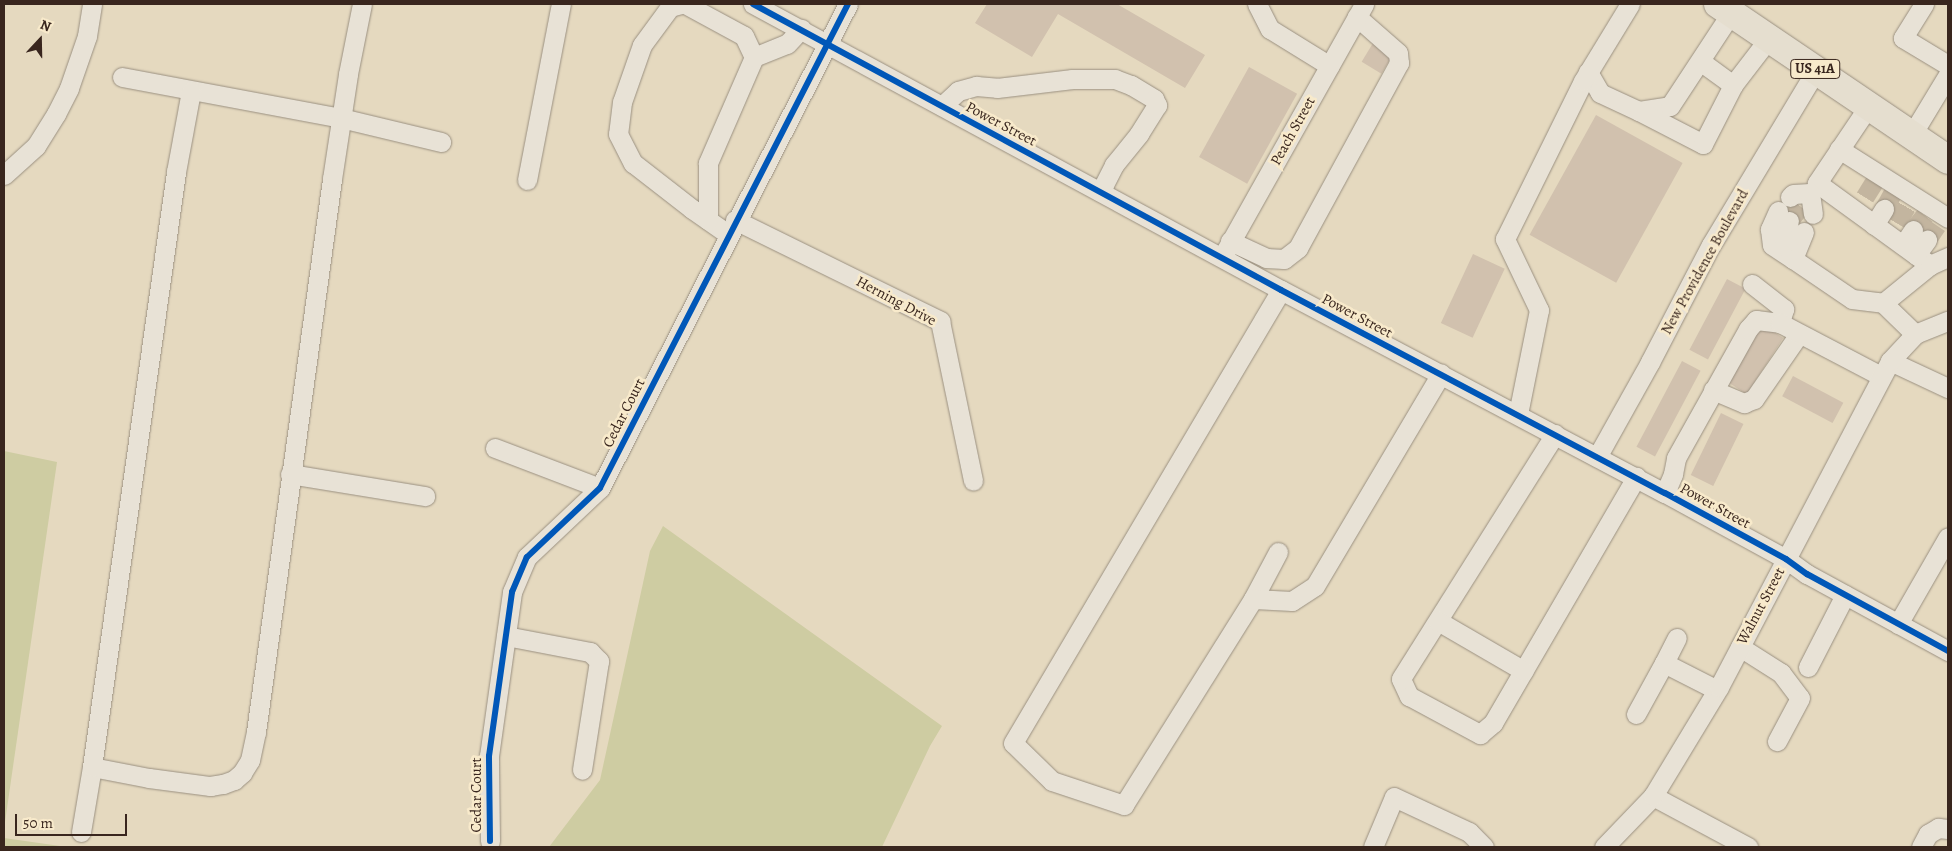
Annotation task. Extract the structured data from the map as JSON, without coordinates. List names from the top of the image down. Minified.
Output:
{"streets":{"highway":["US 41A"],"street":["Power Street","Peach Street","New Providence Boulevard","Herning Drive","Cedar Court","Walnut Street"]},"crossings":[["US 41A","New Providence Boulevard"],["Power Street","Peach Street"],["Power Street","New Providence Boulevard"],["Power Street","Cedar Court"],["Power Street","Walnut Street"],["Herning Drive","Cedar Court"]],"scale_bar":"50 m","north":"top"}
